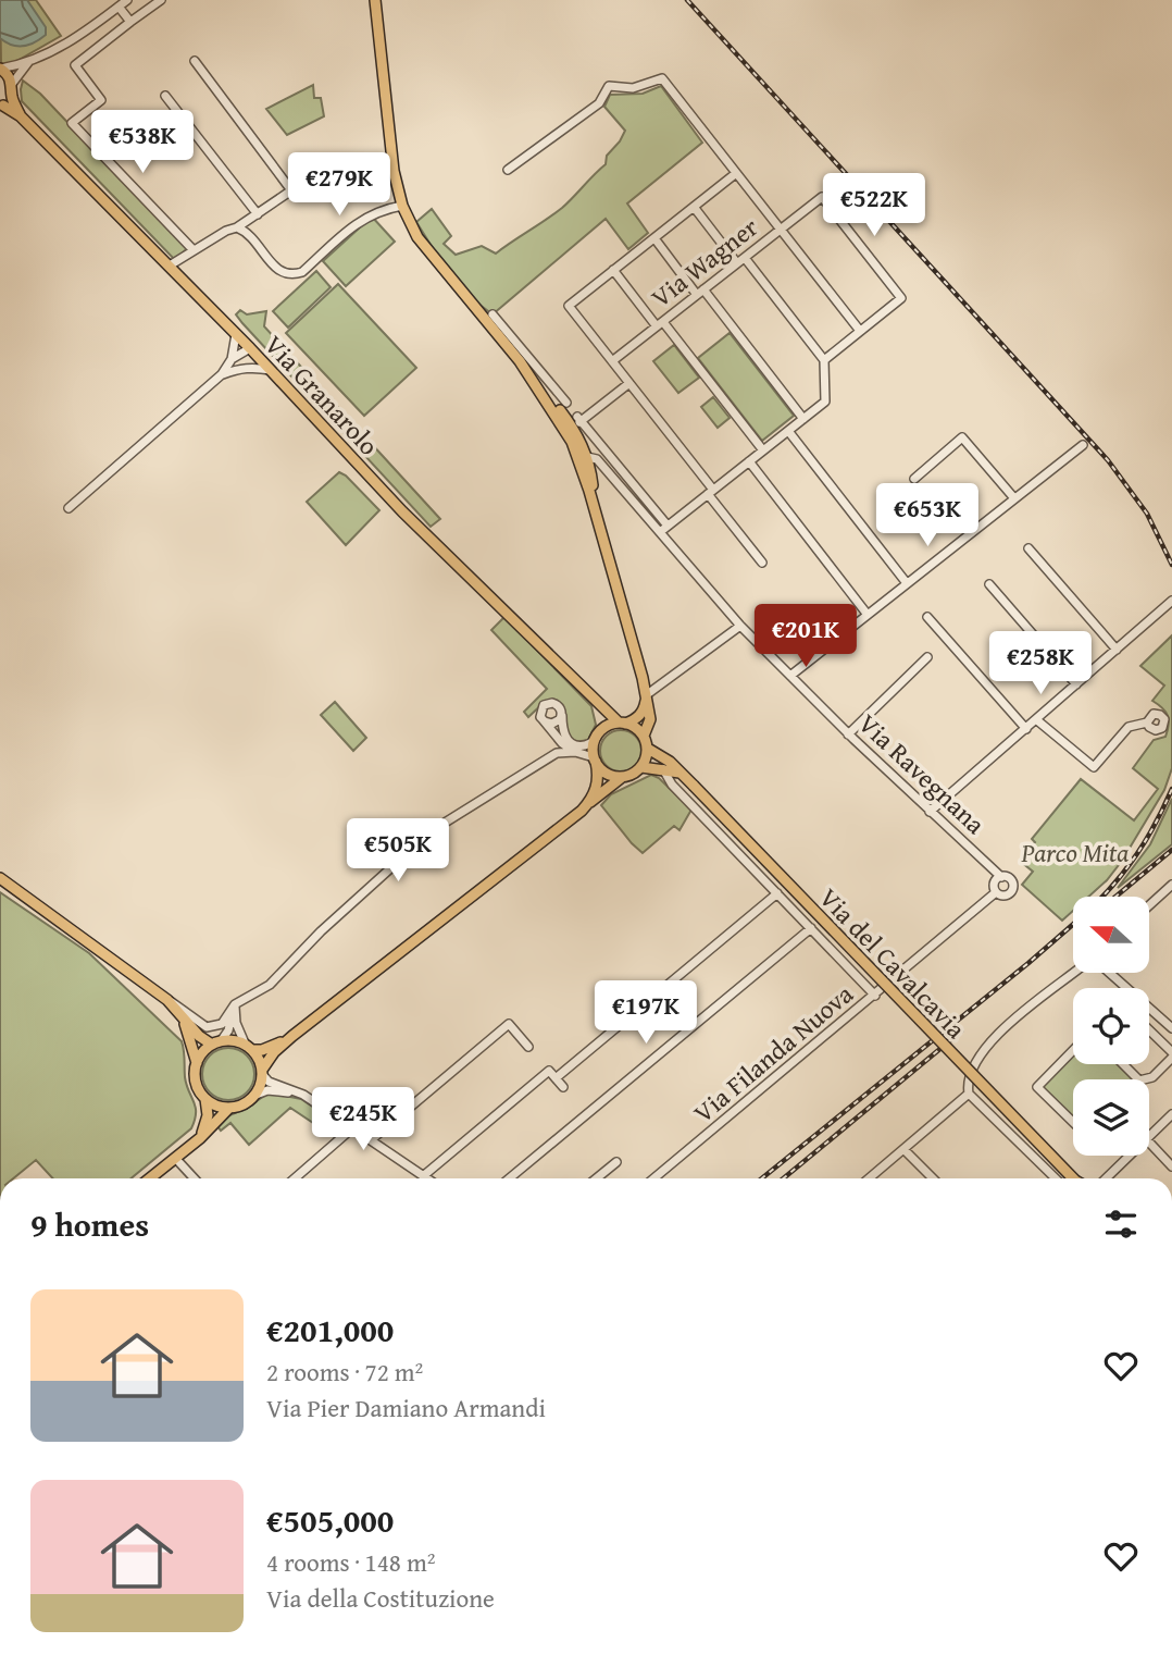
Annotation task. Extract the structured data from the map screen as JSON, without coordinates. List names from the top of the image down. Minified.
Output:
{"streets":{"main road":["Via Granarolo","Via Ravegnana","Via del Cavalcavia"],"street":["Via Wagner","Via Filanda Nuova"]},"crossings":[["Via Granarolo","Via del Cavalcavia"],["Via Ravegnana","Via Filanda Nuova"],["Via del Cavalcavia","Via Filanda Nuova"]],"parks":["Parco Mita"],"north":"left","page":{"price":["€538K","€279K","€522K","€653K","€201K","€258K","€505K","€197K","€245K"],"heading":"9 homes","list":[{"name":"€201,000","note":"2 rooms · 72 m² · Via Pier Damiano Armandi"},{"name":"€505,000","note":"4 rooms · 148 m² · Via della Costituzione"}]}}
